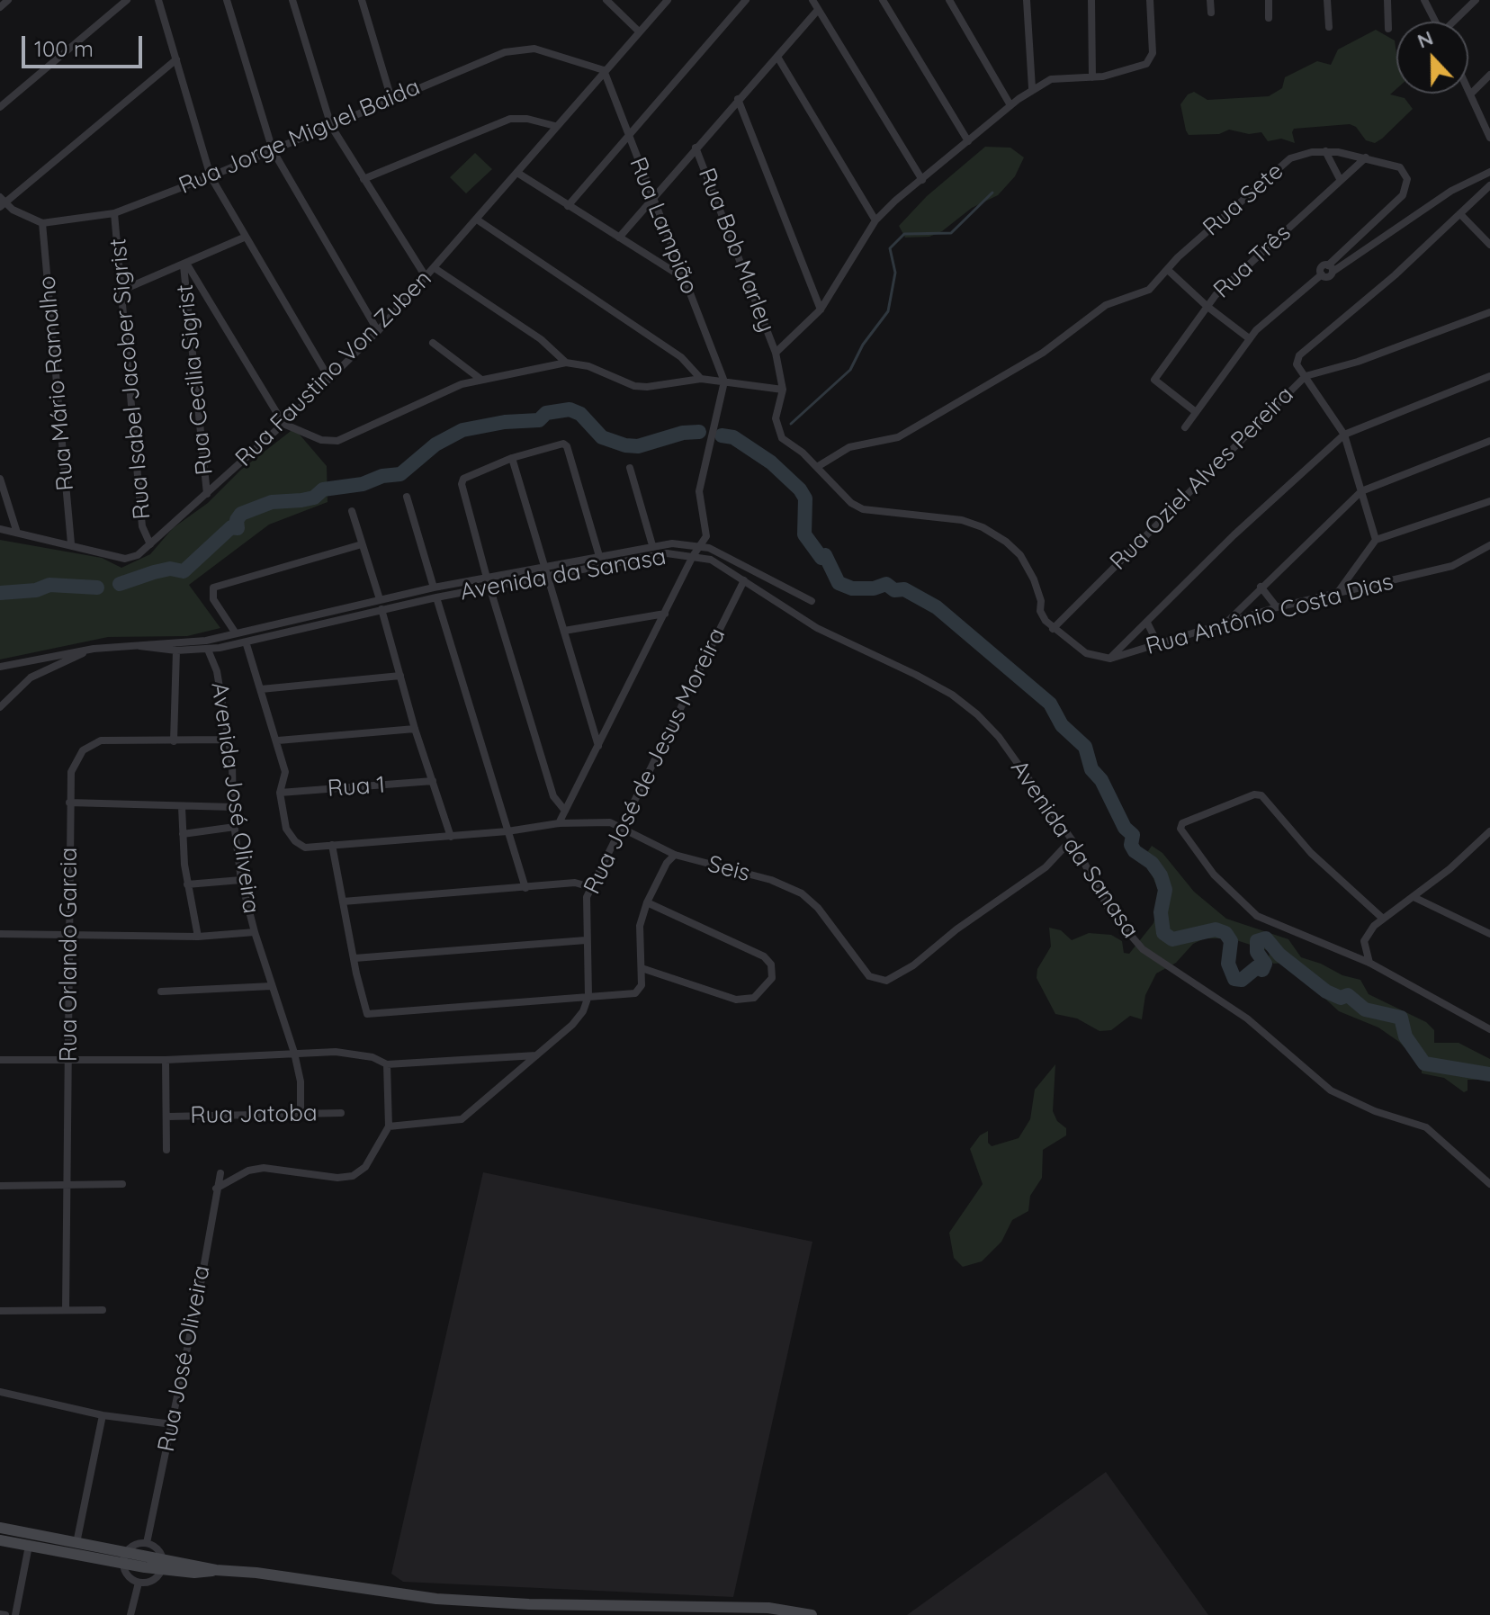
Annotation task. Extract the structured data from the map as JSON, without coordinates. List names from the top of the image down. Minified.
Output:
{"streets":{"street":["Rua Jorge Miguel Baida","Rua Sete","Rua Lampião","Rua Bob Marley","Rua Três","Rua Faustino Von Zuben","Rua Isabel Jacober Sigrist","Rua Cecilia Sigrist","Rua Mário Ramalho","Rua Oziel Alves Pereira","Avenida da Sanasa","Rua Antônio Costa Dias","Rua José de Jesus Moreira","Rua 1","Avenida José Oliveira","Seis","Rua Orlando Garcia","Rua Jatoba","Rua José Oliveira"]},"crossings":[["Rua Jorge Miguel Baida","Rua Lampião"],["Rua Jorge Miguel Baida","Rua Faustino Von Zuben"],["Rua Jorge Miguel Baida","Rua Isabel Jacober Sigrist"],["Rua Jorge Miguel Baida","Rua Mário Ramalho"],["Rua Sete","Rua Bob Marley"],["Rua Sete","Rua Três"],["Rua Lampião","Rua Faustino Von Zuben"],["Rua Faustino Von Zuben","Rua Isabel Jacober Sigrist"],["Rua Faustino Von Zuben","Rua Cecilia Sigrist"],["Rua Faustino Von Zuben","Rua Mário Ramalho"],["Avenida da Sanasa","Rua José de Jesus Moreira"],["Avenida da Sanasa","Avenida José Oliveira"],["Avenida da Sanasa","Seis"],["Rua José de Jesus Moreira","Seis"],["Avenida José Oliveira","Rua Orlando Garcia"],["Avenida José Oliveira","Rua Jatoba"]],"scale_bar":"100 m","north":"top"}
